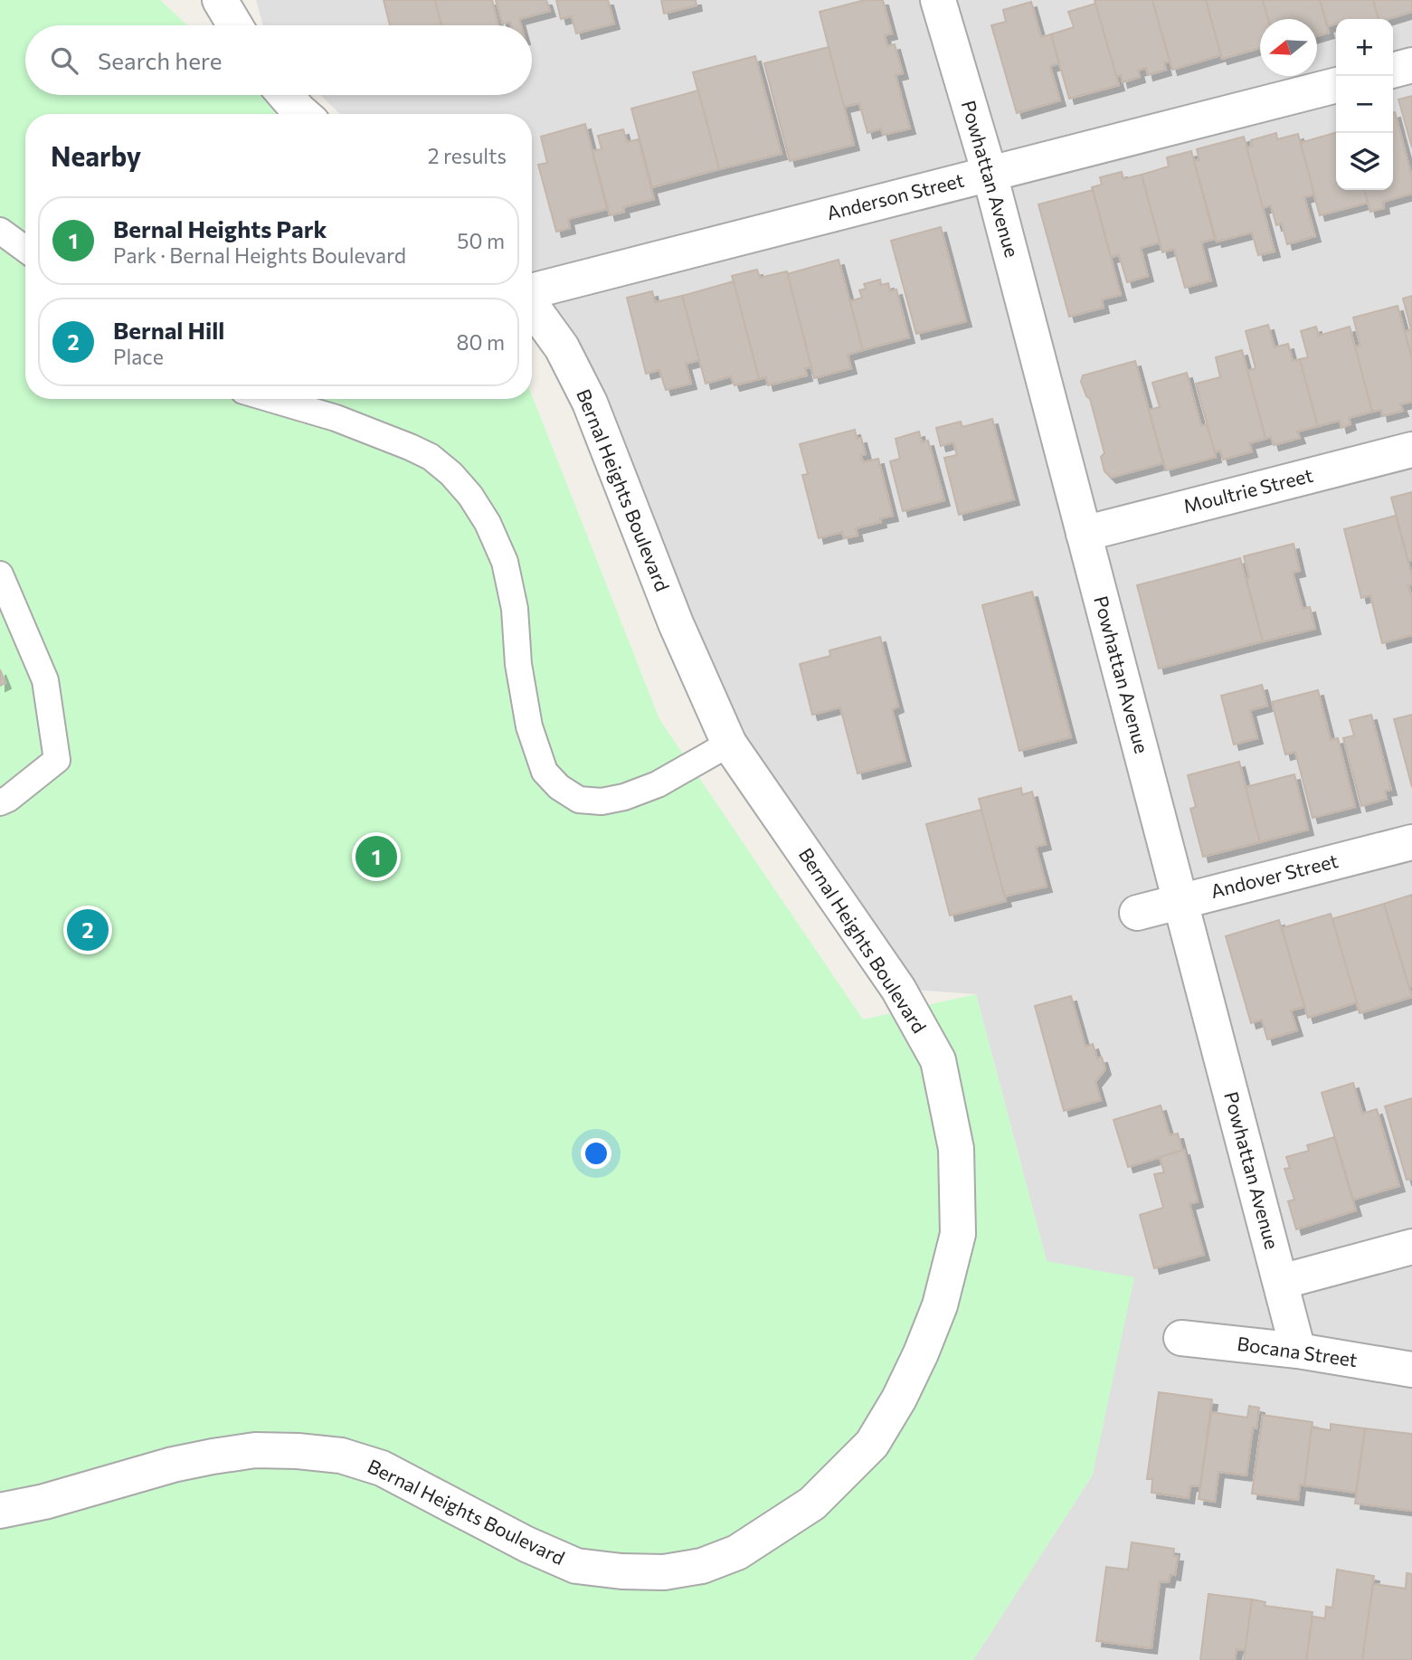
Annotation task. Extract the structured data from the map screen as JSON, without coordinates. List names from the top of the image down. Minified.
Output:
{"streets":{"street":["Powhattan Avenue","Anderson Street","Bernal Heights Boulevard","Moultrie Street","Andover Street","Bocana Street"]},"crossings":[["Powhattan Avenue","Anderson Street"],["Powhattan Avenue","Moultrie Street"],["Powhattan Avenue","Andover Street"],["Powhattan Avenue","Bocana Street"]],"north":"left","page":{"map_buttons":["+","−"],"search":"Search here","heading":["Nearby","2 results"],"list":[{"mark":"1","name":"Bernal Heights Park","note":"Park · Bernal Heights Boulevard","value":"50 m"},{"mark":"2","name":"Bernal Hill","note":"Place","value":"80 m"}],"pins":["1","2"]}}
